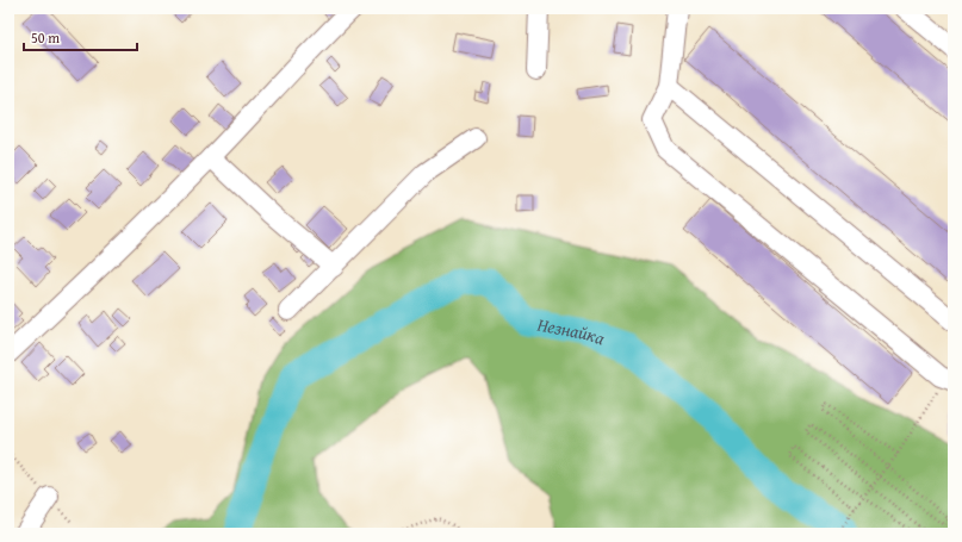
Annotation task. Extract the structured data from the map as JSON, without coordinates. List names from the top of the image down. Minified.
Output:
{"water":["Незнайка"],"scale_bar":"50 m"}
